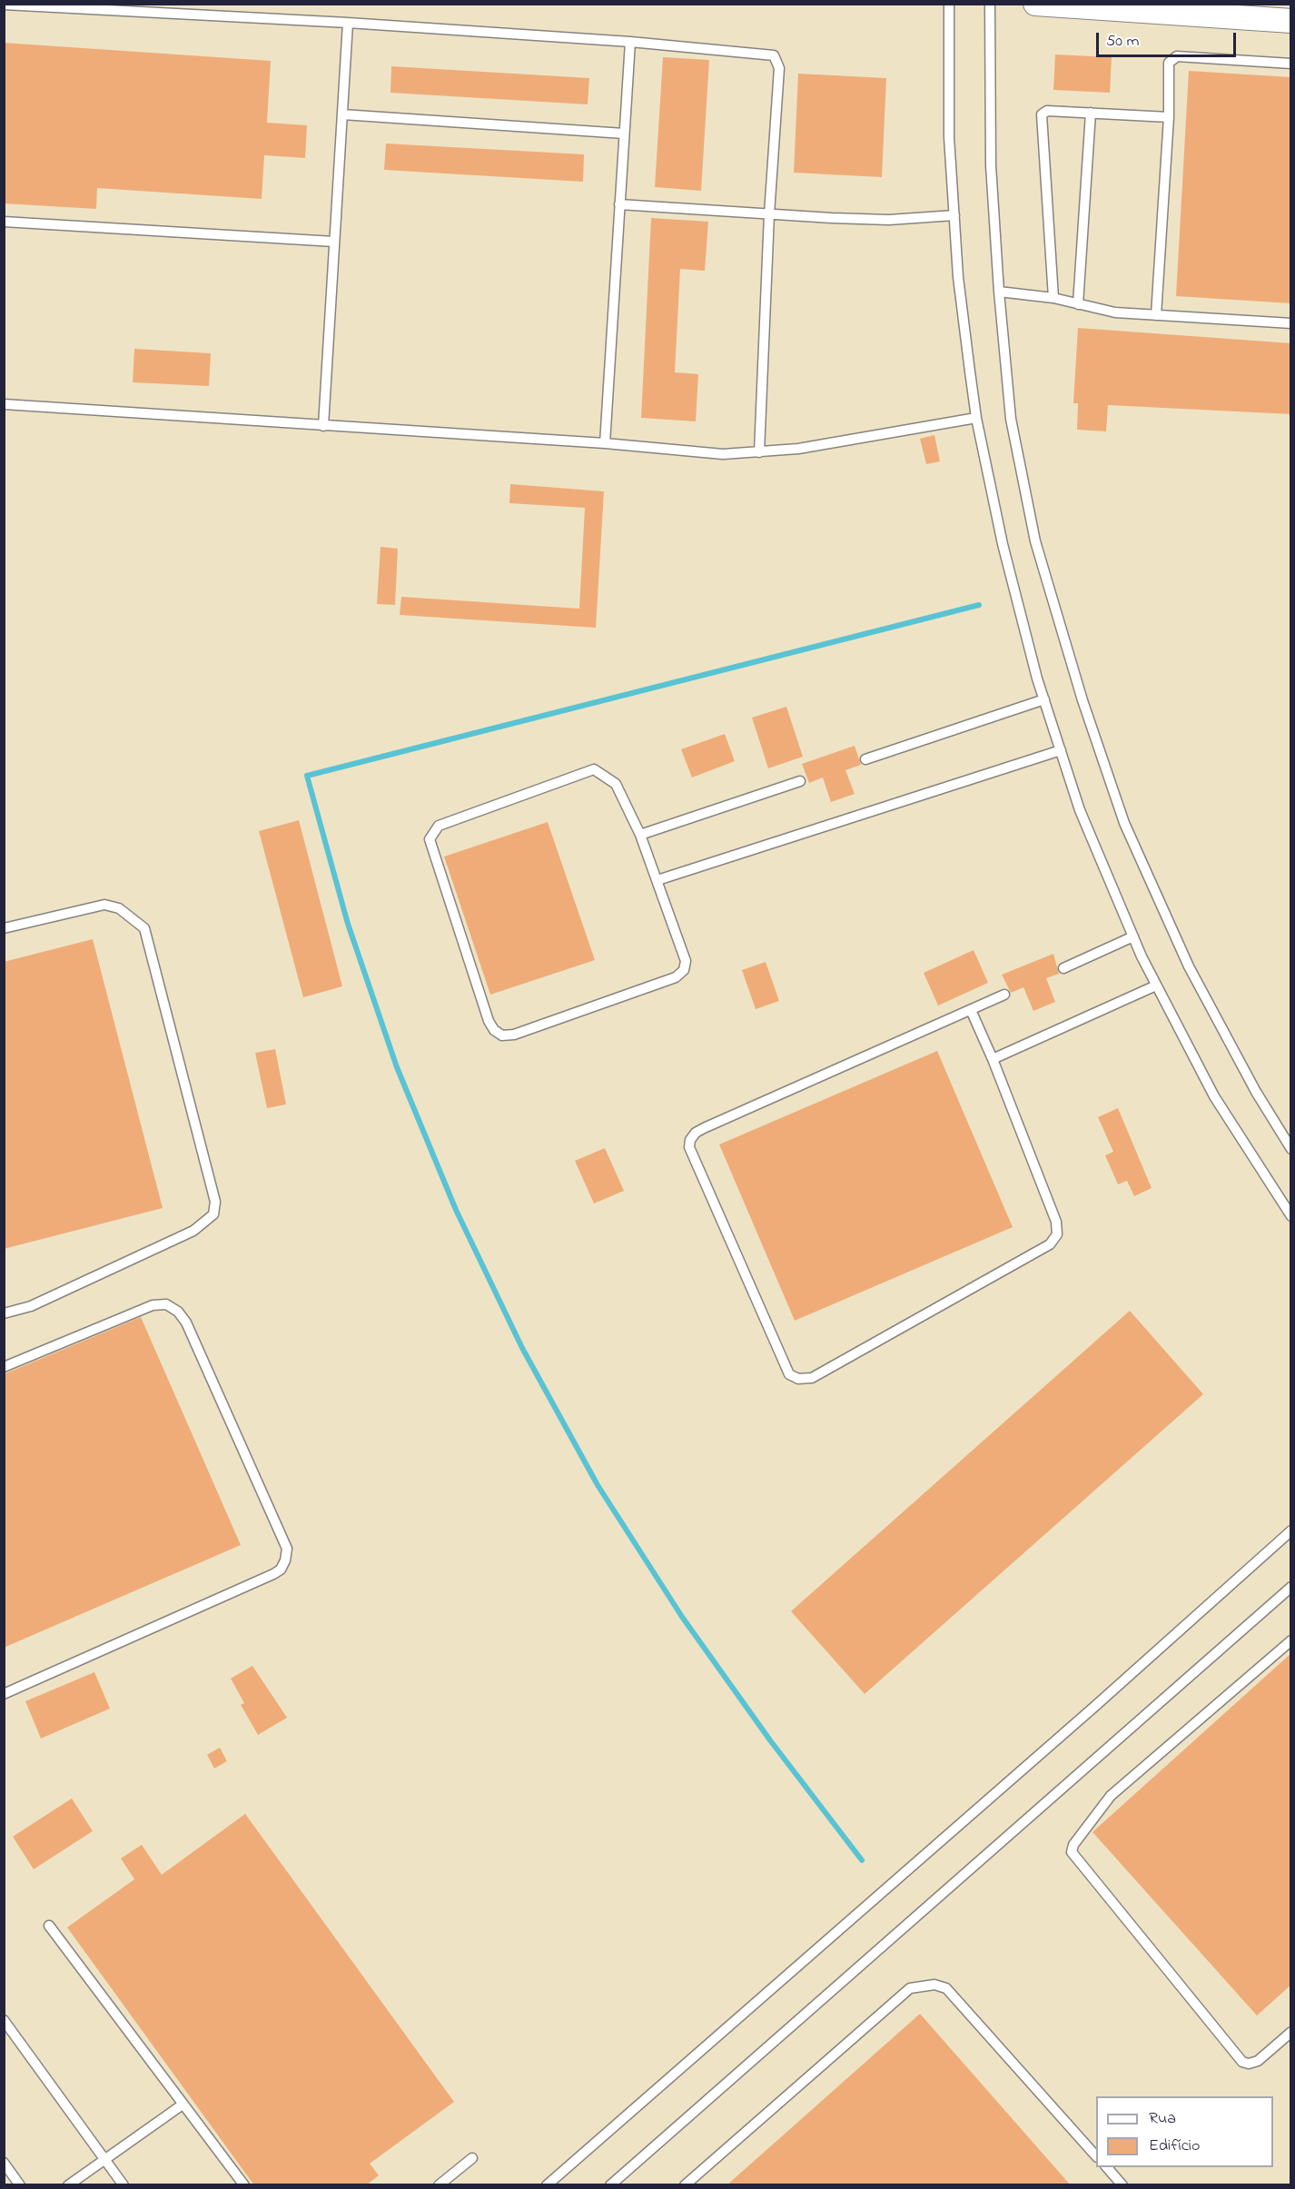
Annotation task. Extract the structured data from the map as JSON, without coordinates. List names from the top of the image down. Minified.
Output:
{"legend":["Rua","Edifício"],"scale_bar":"50 m"}
